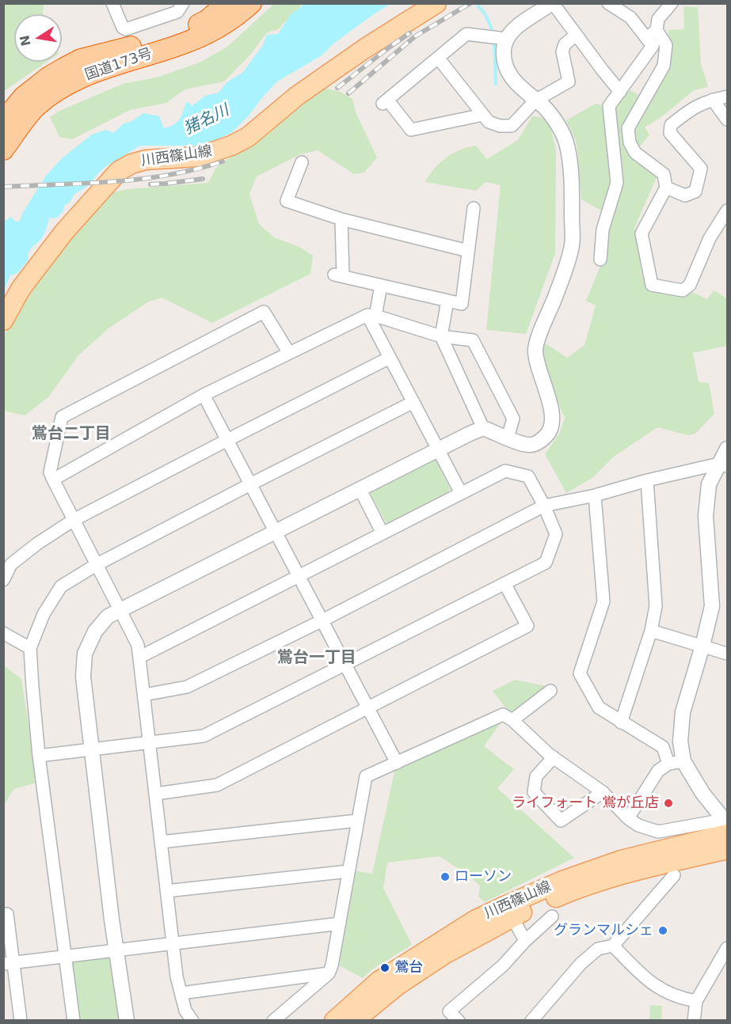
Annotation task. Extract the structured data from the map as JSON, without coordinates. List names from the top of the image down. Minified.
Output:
{"streets":{"highway":["国道173号"],"main road":["川西篠山線"]},"districts":["鴬台二丁目","鴬台一丁目"],"water":["猪名川"],"places":["ライフォート 鴬が丘店","ローソン","グランマルシェ","鶯台"],"north":"left"}
